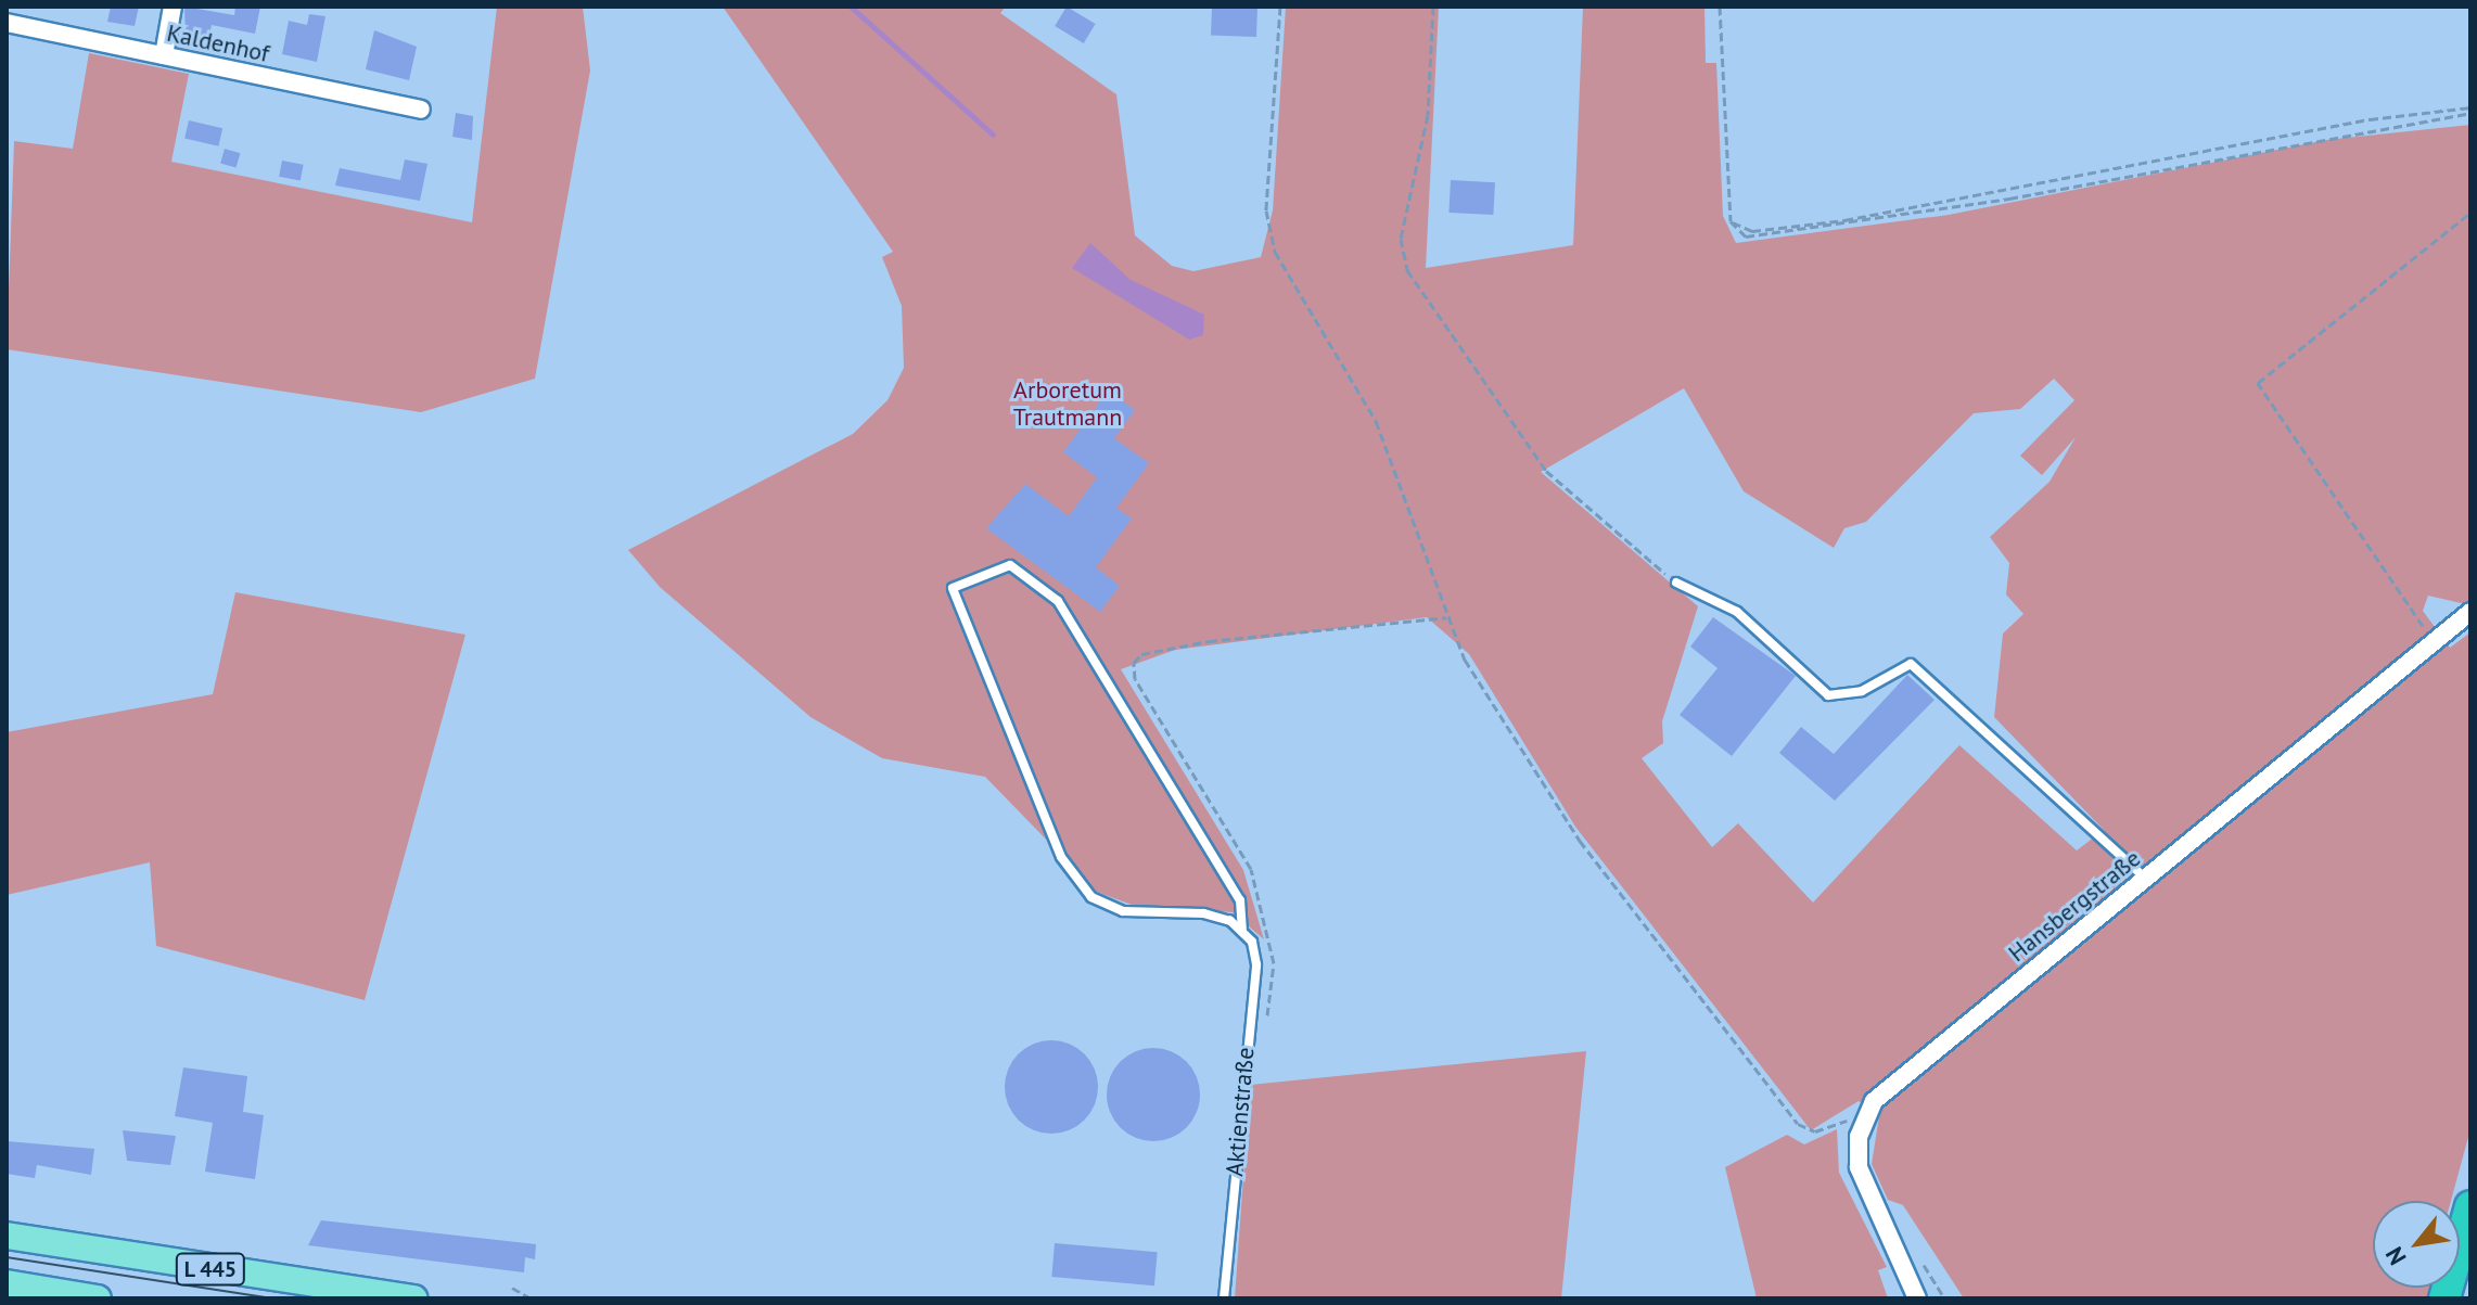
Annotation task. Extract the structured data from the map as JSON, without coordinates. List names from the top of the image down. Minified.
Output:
{"streets":{"main road":["L 445"],"street":["Kaldenhof","Hansbergstraße"],"lane":["Aktienstraße"]},"parks":["Arboretum Trautmann"],"north":"bottom left"}
